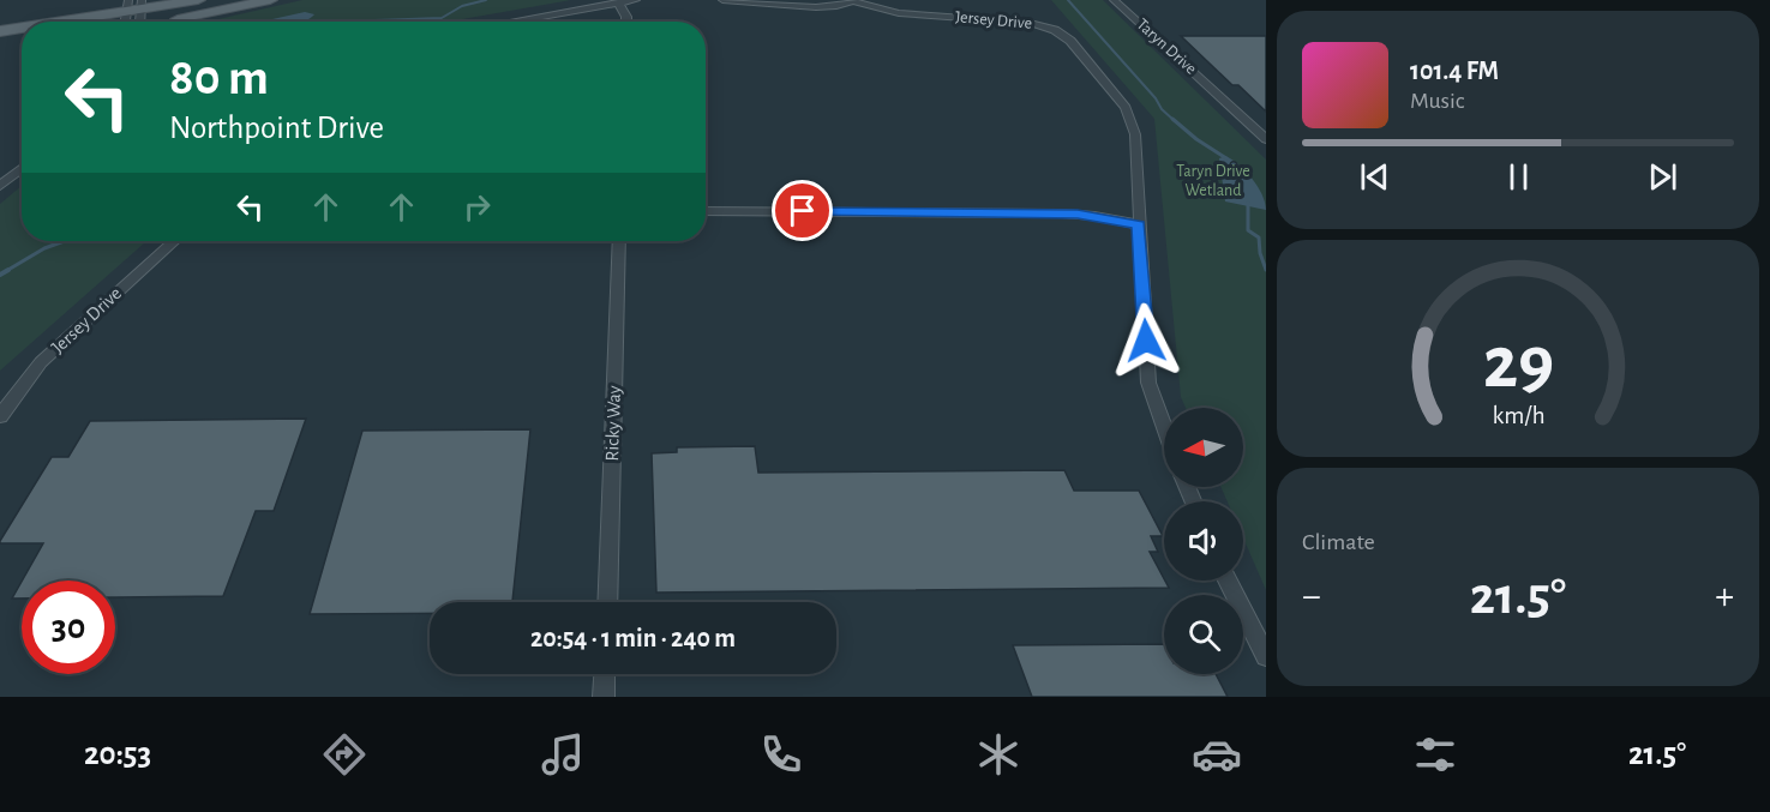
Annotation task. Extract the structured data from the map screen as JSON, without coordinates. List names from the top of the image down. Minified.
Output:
{"streets":{"street":["Jersey Drive","Taryn Drive","Ricky Way"]},"parks":["Taryn Drive Wetland"],"north":"left","page":{"turn":["80 m","Northpoint Drive"],"song":["101.4 FM","Music"],"tile":"Climate","heat":["−","21.5°","+"],"limit":"30","trip":"20:54 · 1 min · 240 m","tabs":["20:53","21.5°"],"gauge":["29","km/h"]}}
